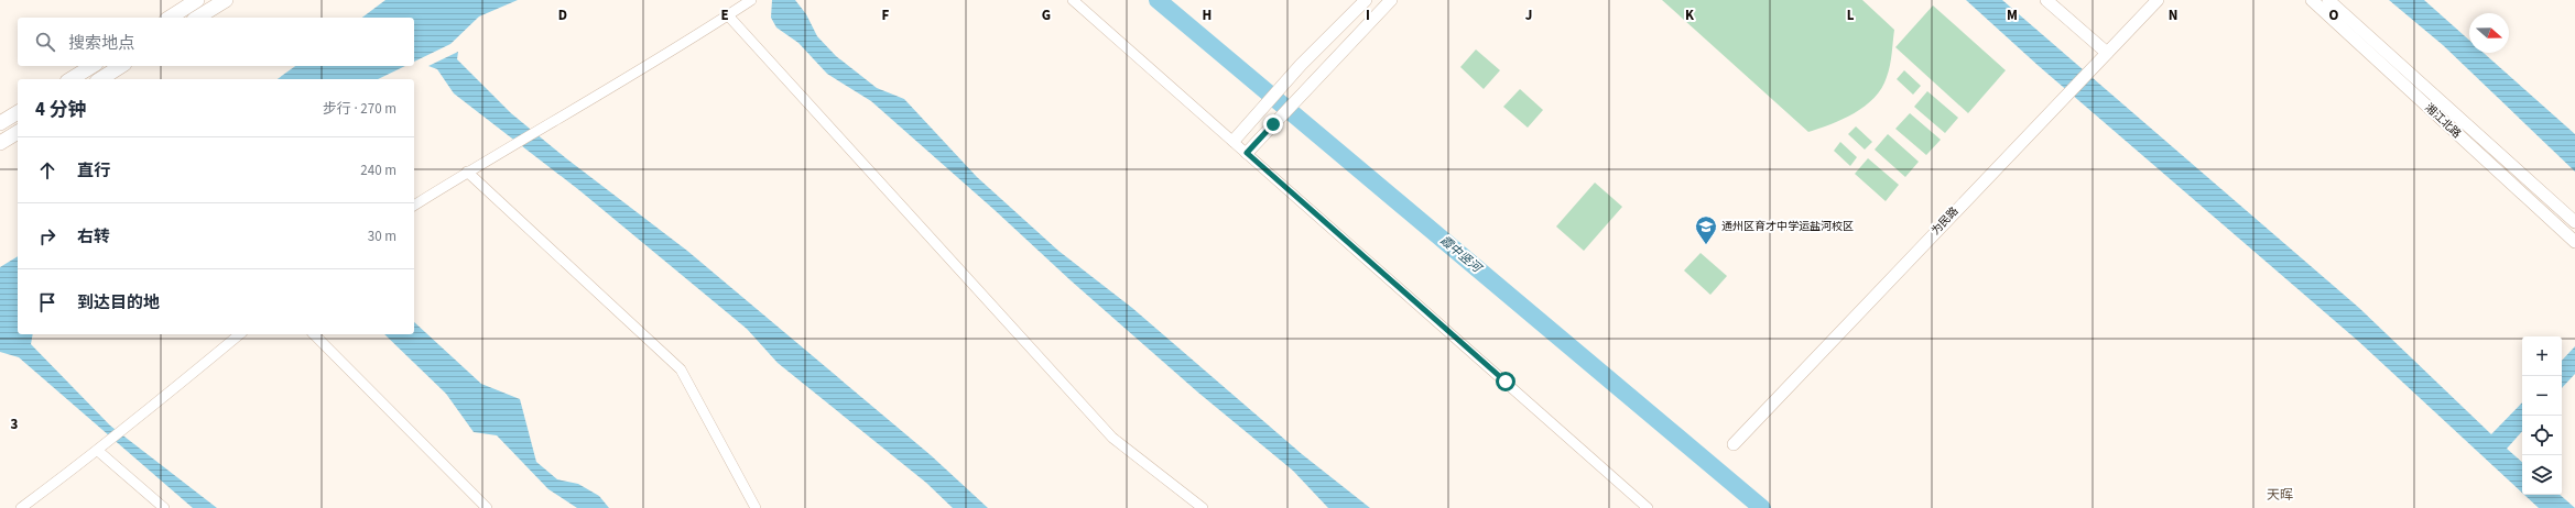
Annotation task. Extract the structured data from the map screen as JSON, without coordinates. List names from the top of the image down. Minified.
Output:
{"streets":{"street":["湘江北路","为民路"]},"districts":["天晖"],"water":["霞中竖河"],"places":{"school or university":["通州区育才中学运盐河校区"]},"north":"right","page":{"search":"搜索地点","heading":["4 分钟","步行 · 270 m"],"list":[["直行","240 m"],["右转","30 m"],"到达目的地"],"map_buttons":["+","−"]},"grid":{"columns":["D","E","F","G","H","I","J","K","L","M","N","O"],"rows":["3"]}}
